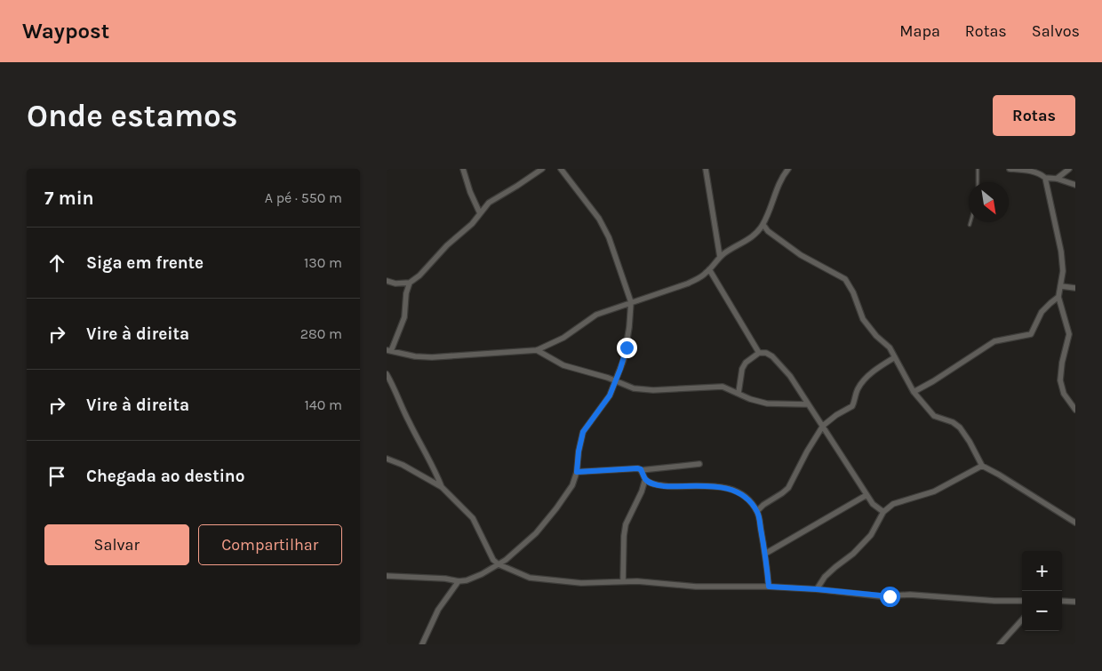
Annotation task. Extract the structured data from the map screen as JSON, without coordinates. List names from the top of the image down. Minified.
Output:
{"north":"bottom right","page":{"header":"Waypost","nav":["Mapa","Rotas","Salvos"],"buttons":["Rotas",["Salvar","Compartilhar"]],"title":"Onde estamos","heading":["7 min","A pé · 550 m"],"list":[["Siga em frente","130 m"],["Vire à direita","280 m"],["Vire à direita","140 m"],"Chegada ao destino"],"map_buttons":["+","−"]}}
